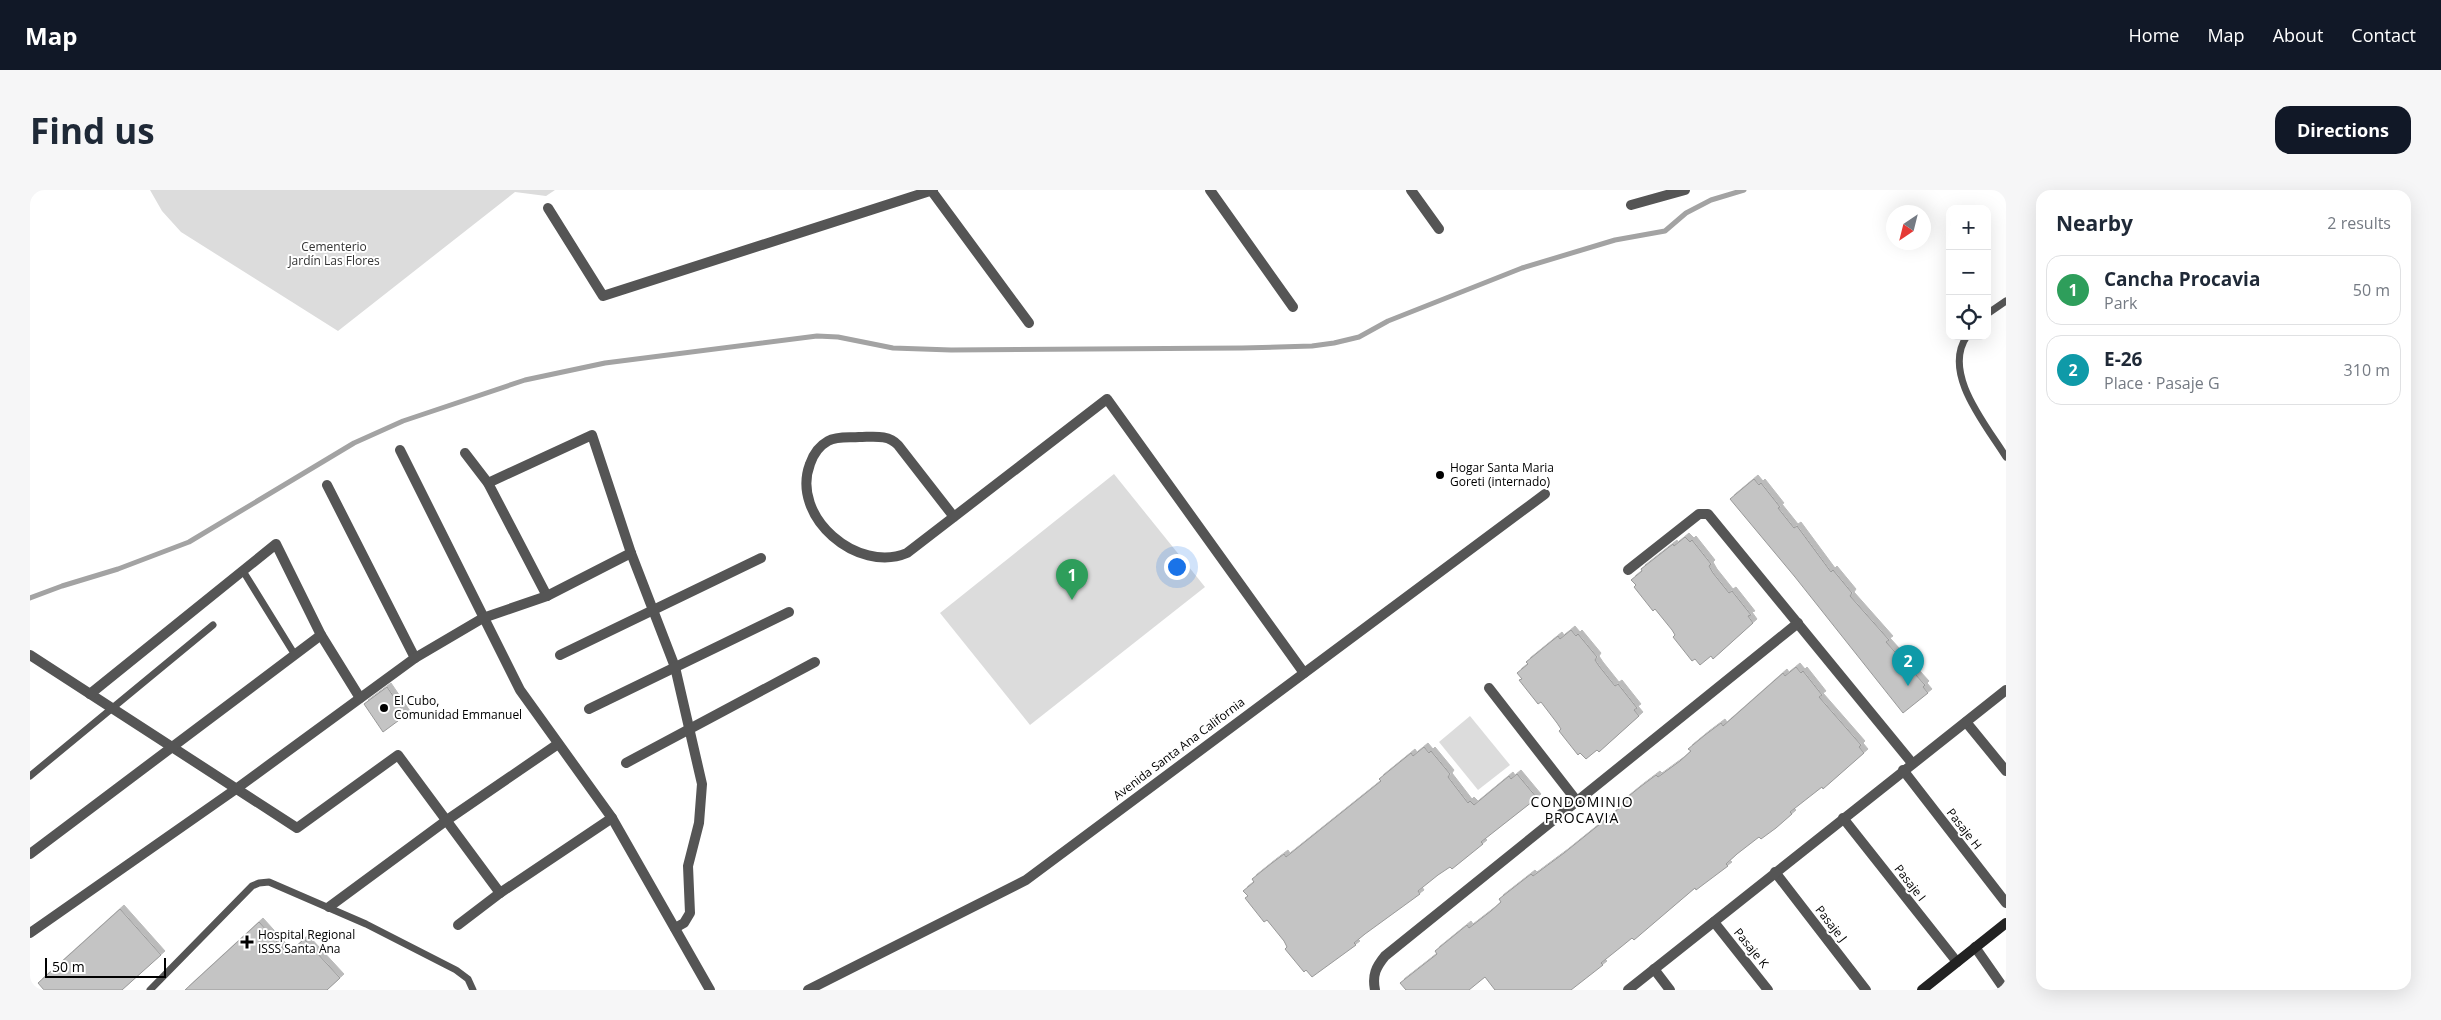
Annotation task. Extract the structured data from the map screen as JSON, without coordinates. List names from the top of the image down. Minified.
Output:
{"streets":{"street":["Avenida Santa Ana California","Pasaje H","Pasaje I","Pasaje J","Pasaje K"]},"districts":["CONDOMINIO PROCAVIA"],"parks":["Cementerio Jardín Las Flores"],"places":{"other":["Hogar Santa Maria Goreti (internado)","El Cubo, Comunidad Emmanuel"],"health":["Hospital Regional ISSS Santa Ana"]},"scale_bar":"50 m","north":"bottom left","page":{"header":"Map","nav":["Home","Map","About","Contact"],"buttons":"Directions","title":"Find us","heading":["Nearby","2 results"],"map_buttons":["+","−"],"list":[{"mark":"1","name":"Cancha Procavia","note":"Park","value":"50 m"},{"mark":"2","name":"E-26","note":"Place · Pasaje G","value":"310 m"}],"pins":["1","2"],"scale":"50 m"}}
